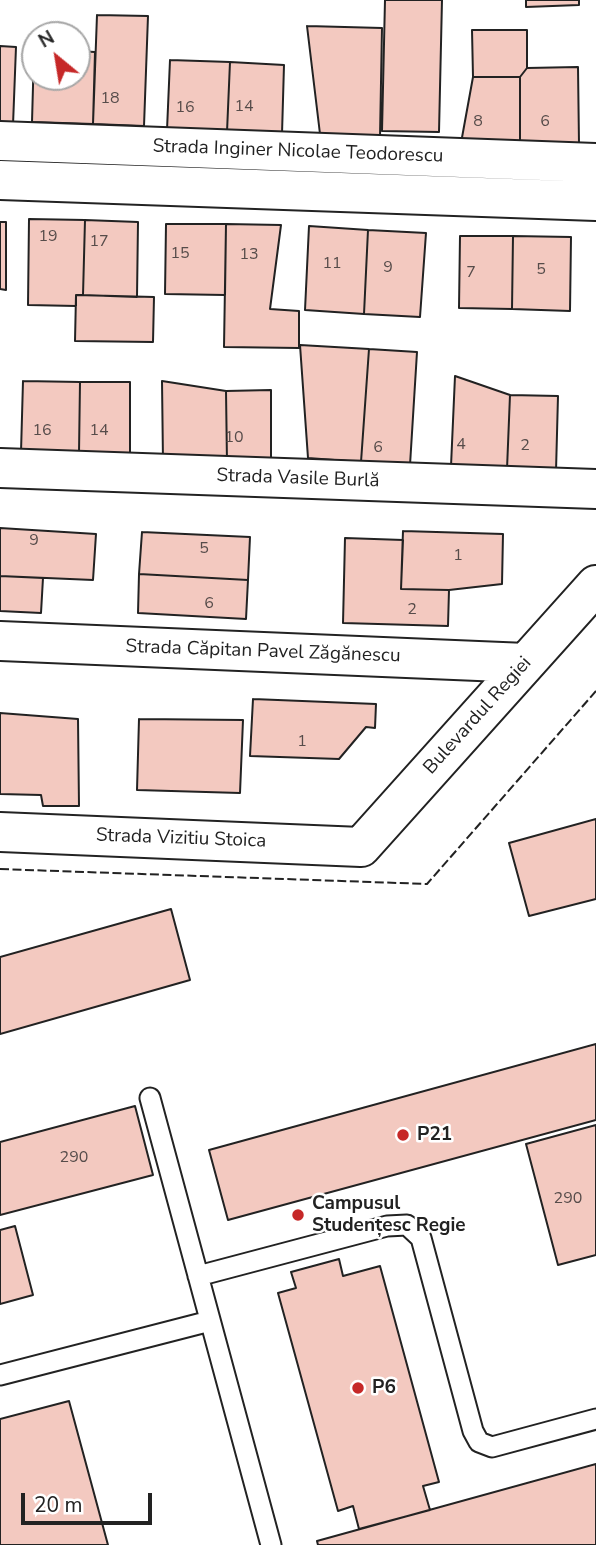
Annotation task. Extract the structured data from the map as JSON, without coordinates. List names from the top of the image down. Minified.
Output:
{"streets":{"street":["Strada Inginer Nicolae Teodorescu","Strada Vasile Burlă","Strada Căpitan Pavel Zăgănescu","Bulevardul Regiei","Strada Vizitiu Stoica"]},"crossings":[["Strada Căpitan Pavel Zăgănescu","Bulevardul Regiei"],["Bulevardul Regiei","Strada Vizitiu Stoica"]],"places":["P21","Campusul Studențesc Regie","P6"],"house_numbers":["18","14","16","8","6","19","17","15","13","11","9","5","7","16","14","10","4","2","6","9","5","1","6","2","1","290","290"],"scale_bar":"20 m","north":"top left"}
